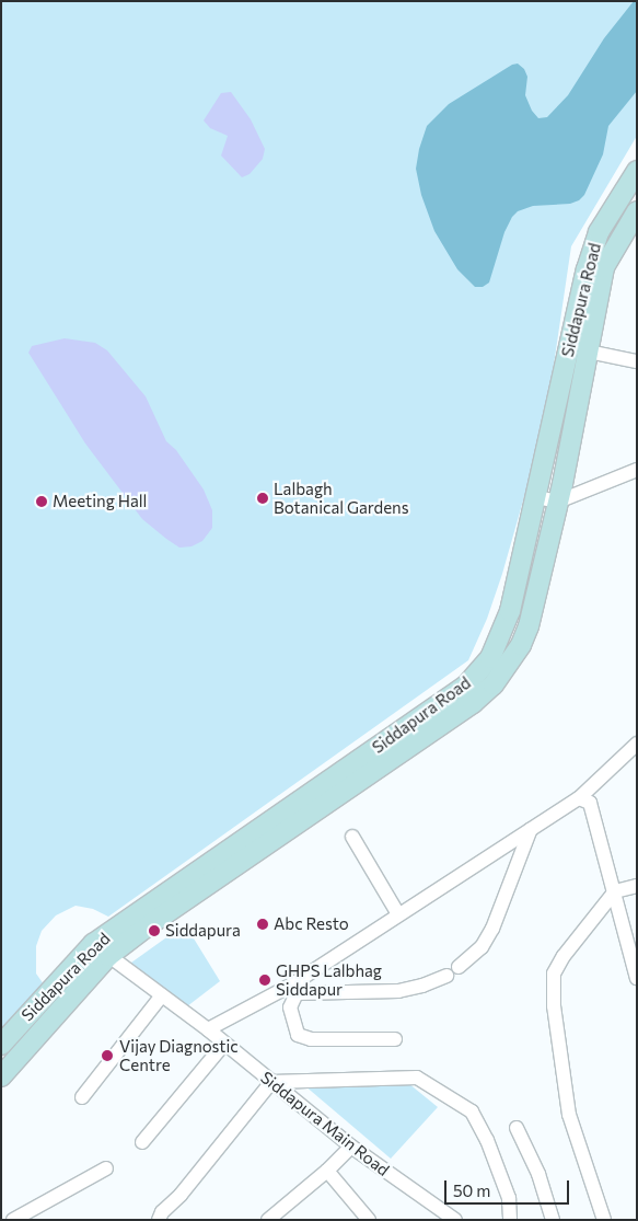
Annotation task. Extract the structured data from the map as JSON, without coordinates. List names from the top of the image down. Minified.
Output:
{"streets":{"main road":["Siddapura Road"],"street":["Siddapura Main Road"]},"crossings":[["Siddapura Road","Siddapura Main Road"]],"places":["Lalbagh Botanical Gardens","Meeting Hall","Abc Resto","Siddapura","GHPS Lalbhag Siddapur","Vijay Diagnostic Centre"],"scale_bar":"50 m"}
